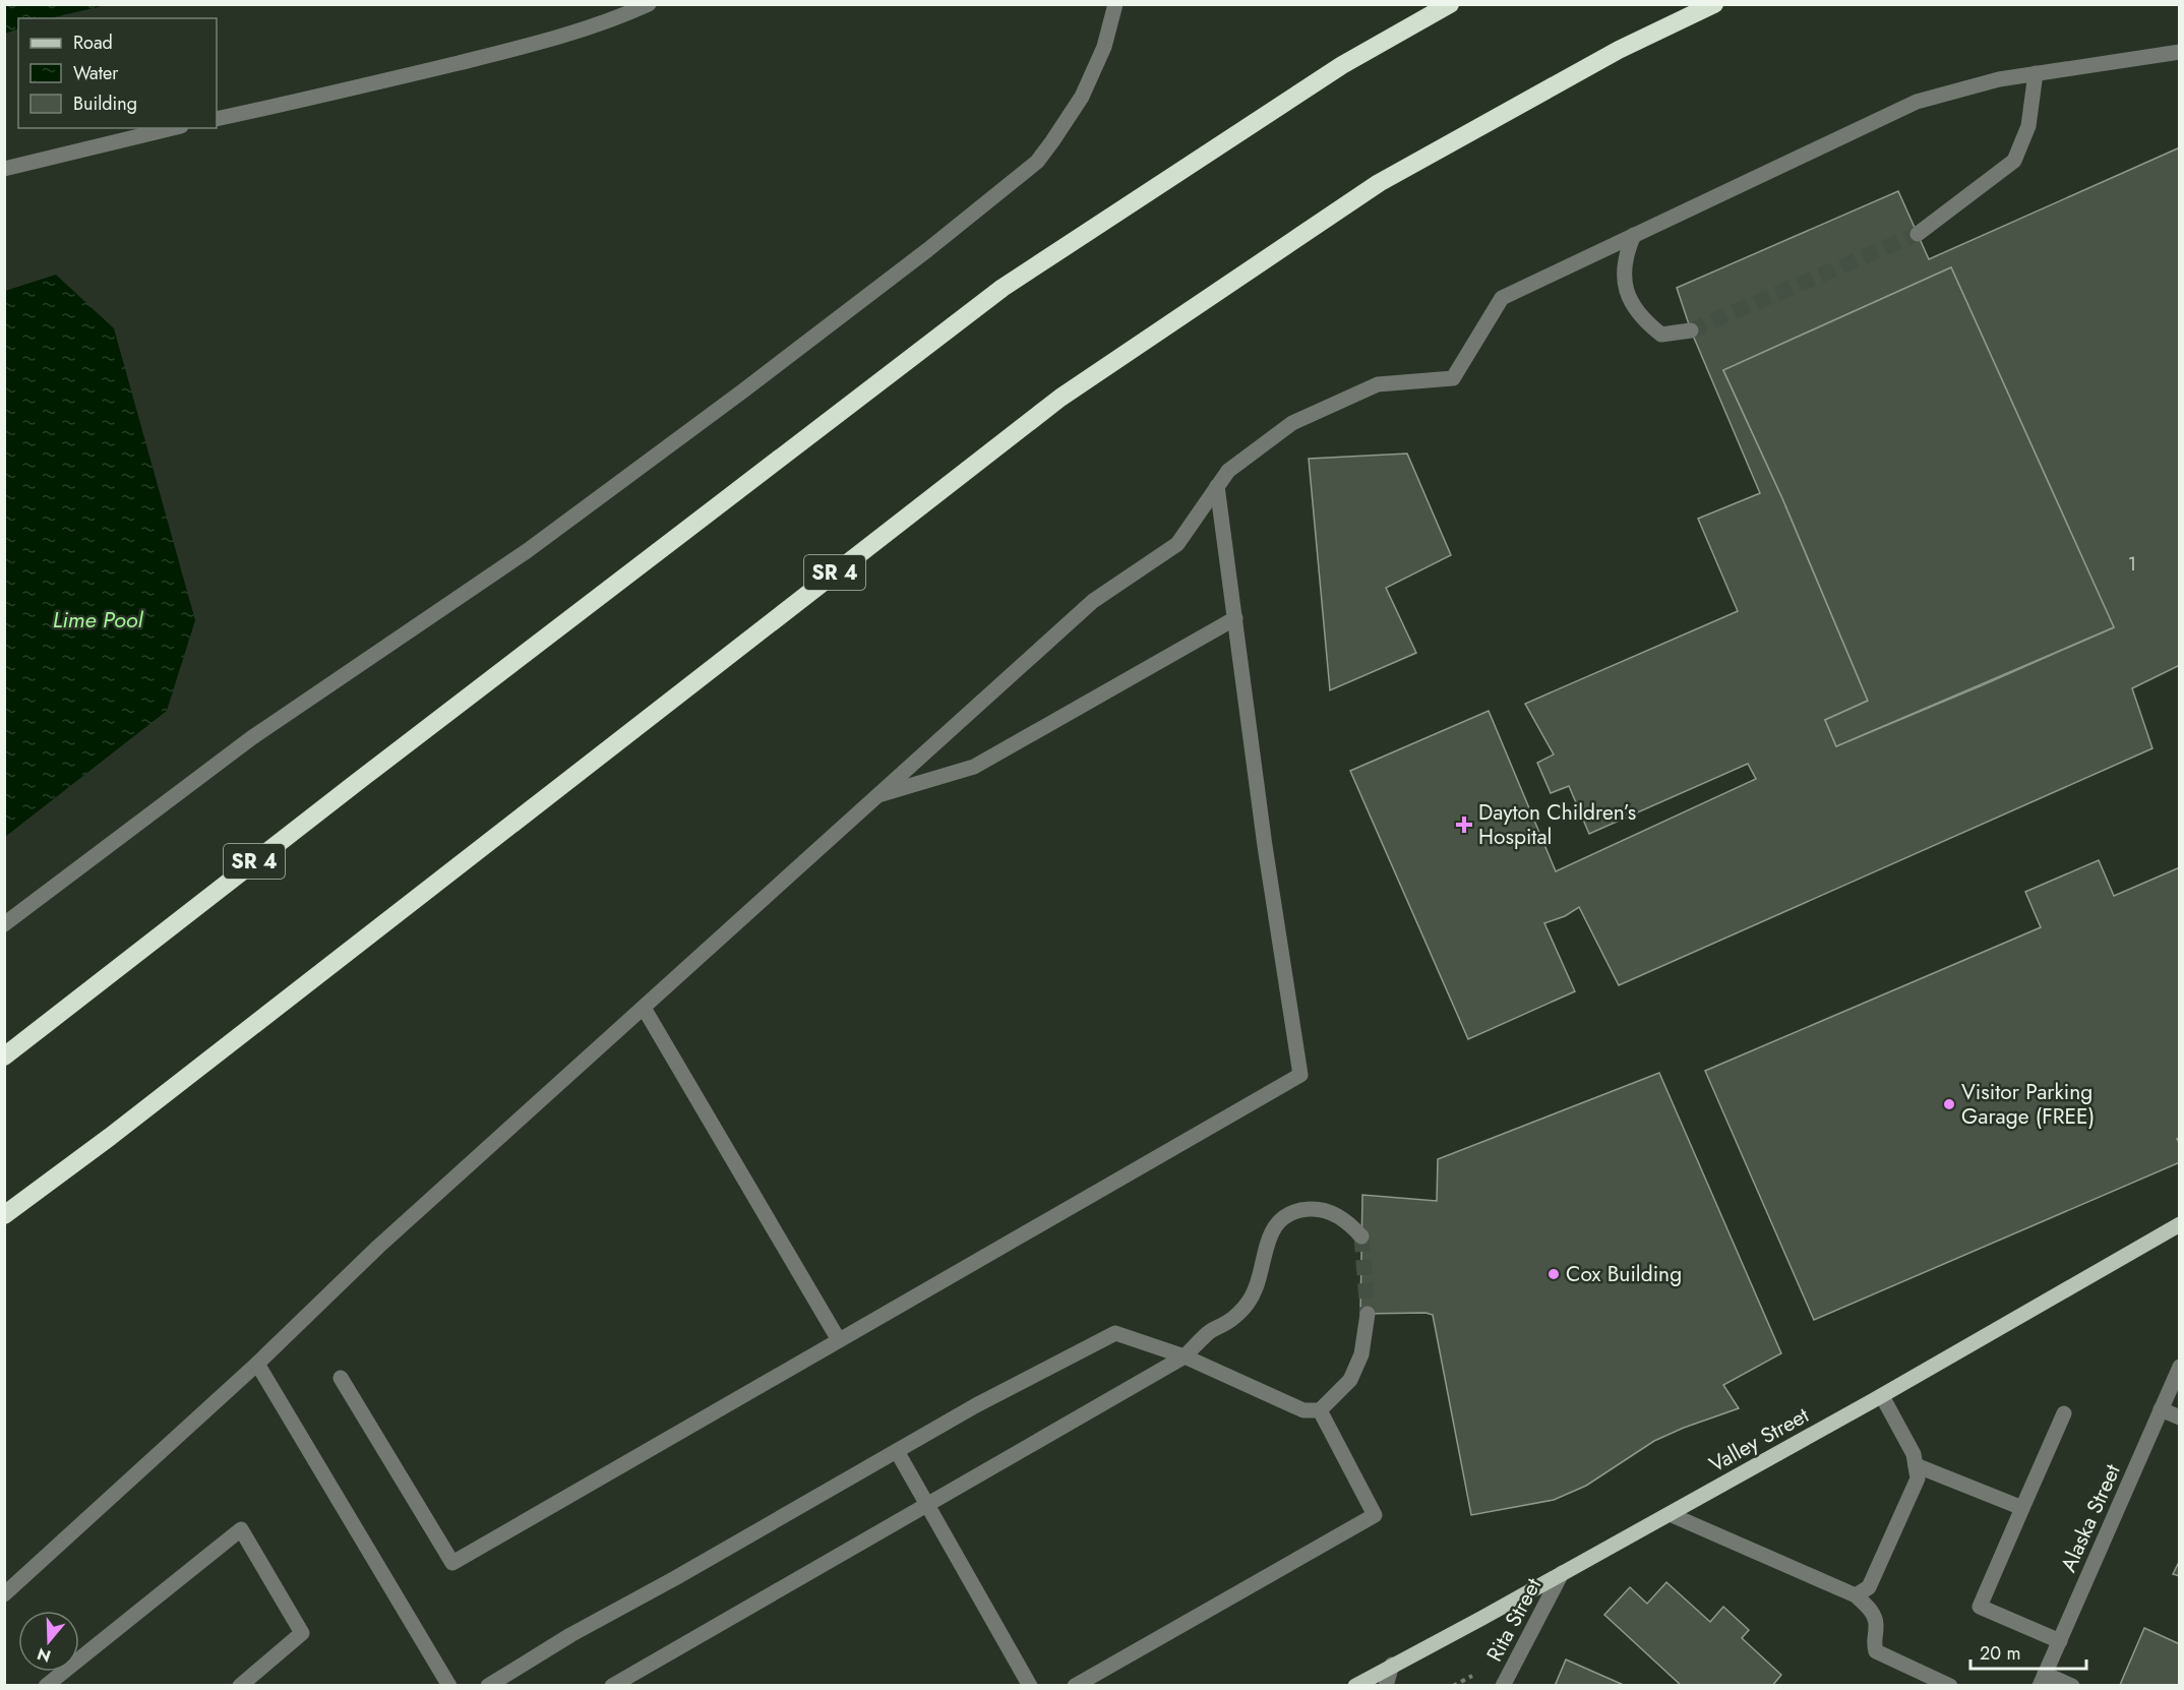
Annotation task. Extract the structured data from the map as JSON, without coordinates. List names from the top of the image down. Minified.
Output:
{"streets":{"highway":["SR 4"],"main road":["Valley Street"],"street":["Alaska Street","Rita Street"]},"crossings":[["Valley Street","Rita Street"]],"water":["Lime Pool"],"places":{"health":["Dayton Children’s Hospital"],"other":["Visitor Parking Garage (FREE)","Cox Building"]},"house_numbers":["1"],"legend":["Road","Water","Building"],"scale_bar":"20 m","north":"bottom"}
